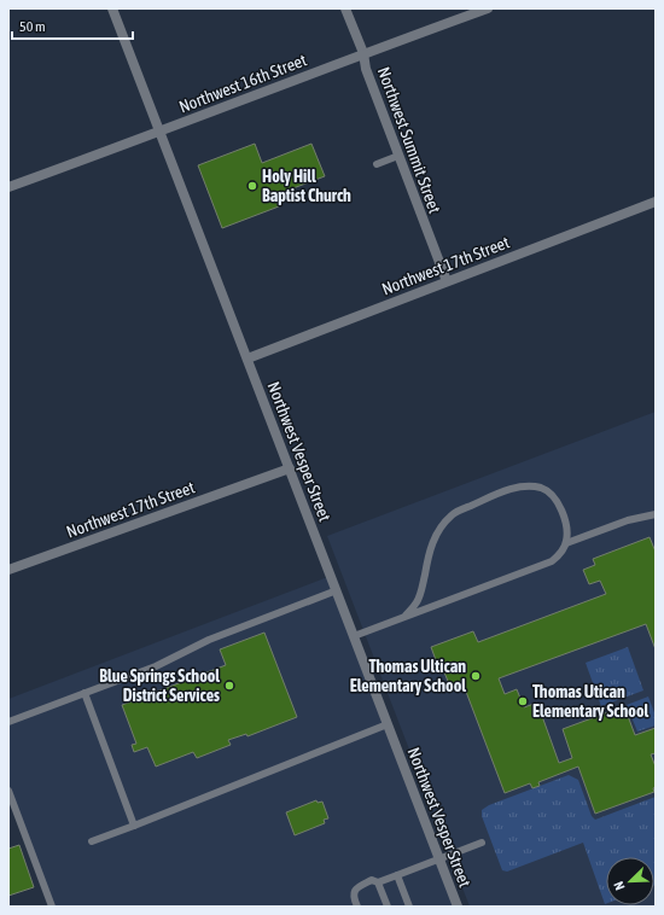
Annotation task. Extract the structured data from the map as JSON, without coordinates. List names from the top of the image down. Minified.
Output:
{"streets":{"street":["Northwest 16th Street","Northwest Summit Street","Northwest 17th Street","Northwest Vesper Street"]},"crossings":[["Northwest 16th Street","Northwest Summit Street"],["Northwest 16th Street","Northwest Vesper Street"],["Northwest Summit Street","Northwest 17th Street"],["Northwest 17th Street","Northwest Vesper Street"]],"places":["Holy Hill Baptist Church","Thomas Ultican Elementary School","Blue Springs School District Services","Thomas Utican Elementary School"],"scale_bar":"50 m","north":"bottom left"}
